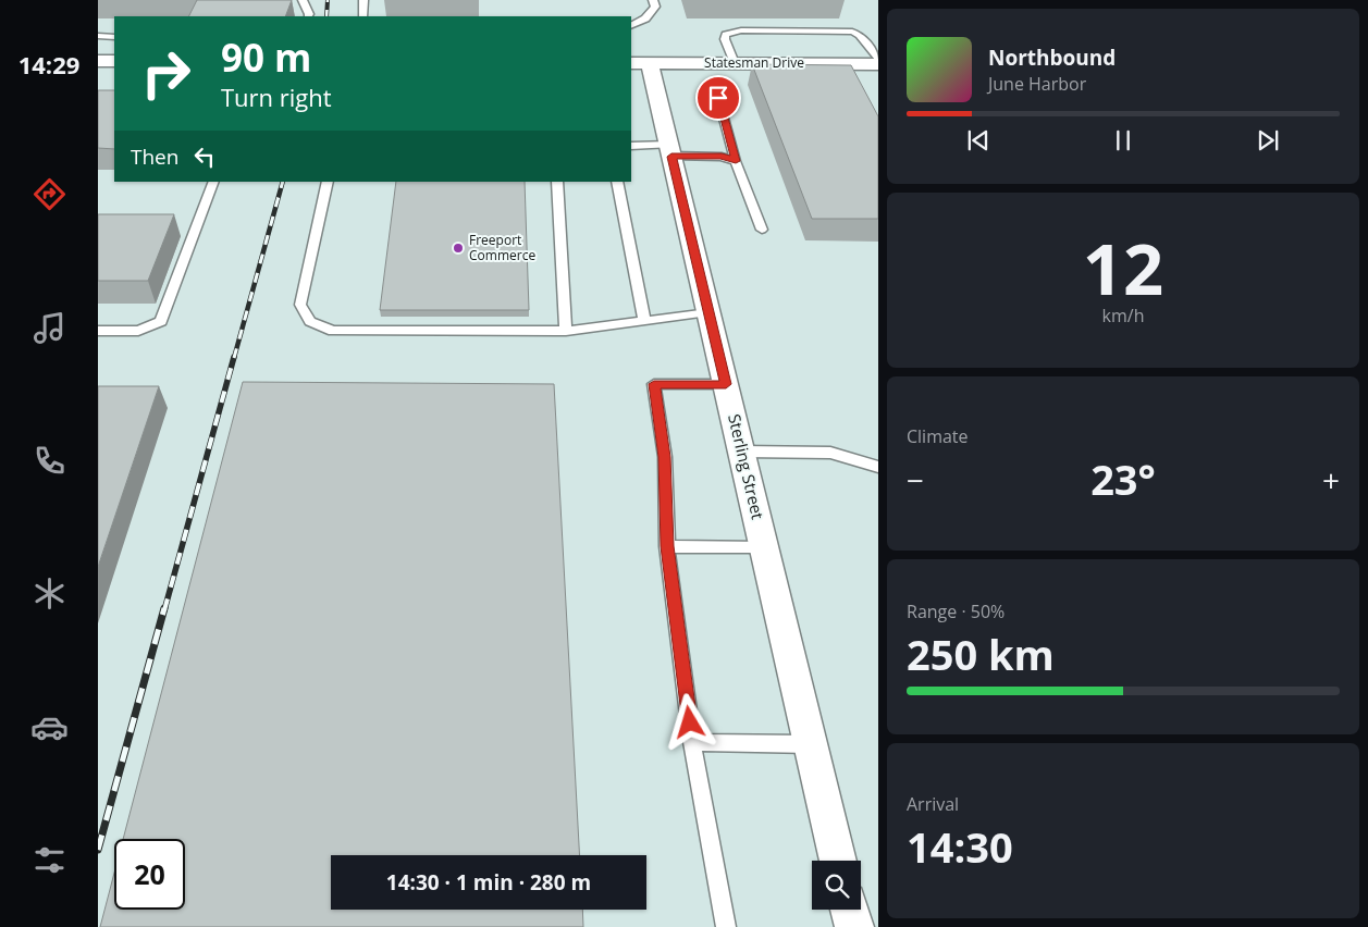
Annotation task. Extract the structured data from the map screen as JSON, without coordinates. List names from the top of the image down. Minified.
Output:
{"streets":{"street":["Statesman Drive","Sterling Street"]},"crossings":[["Statesman Drive","Sterling Street"]],"places":["Freeport Commerce"],"page":{"tabs":"14:29","turn":["90 m","Turn right"],"song":["Northbound","June Harbor"],"then":"Then","tile":[["12","km/h"],"Climate",["Range · 50%","250 km"],["Arrival","14:30"]],"heat":["−","23°","+"],"limit":"20","trip":"14:30 · 1 min · 280 m"}}
